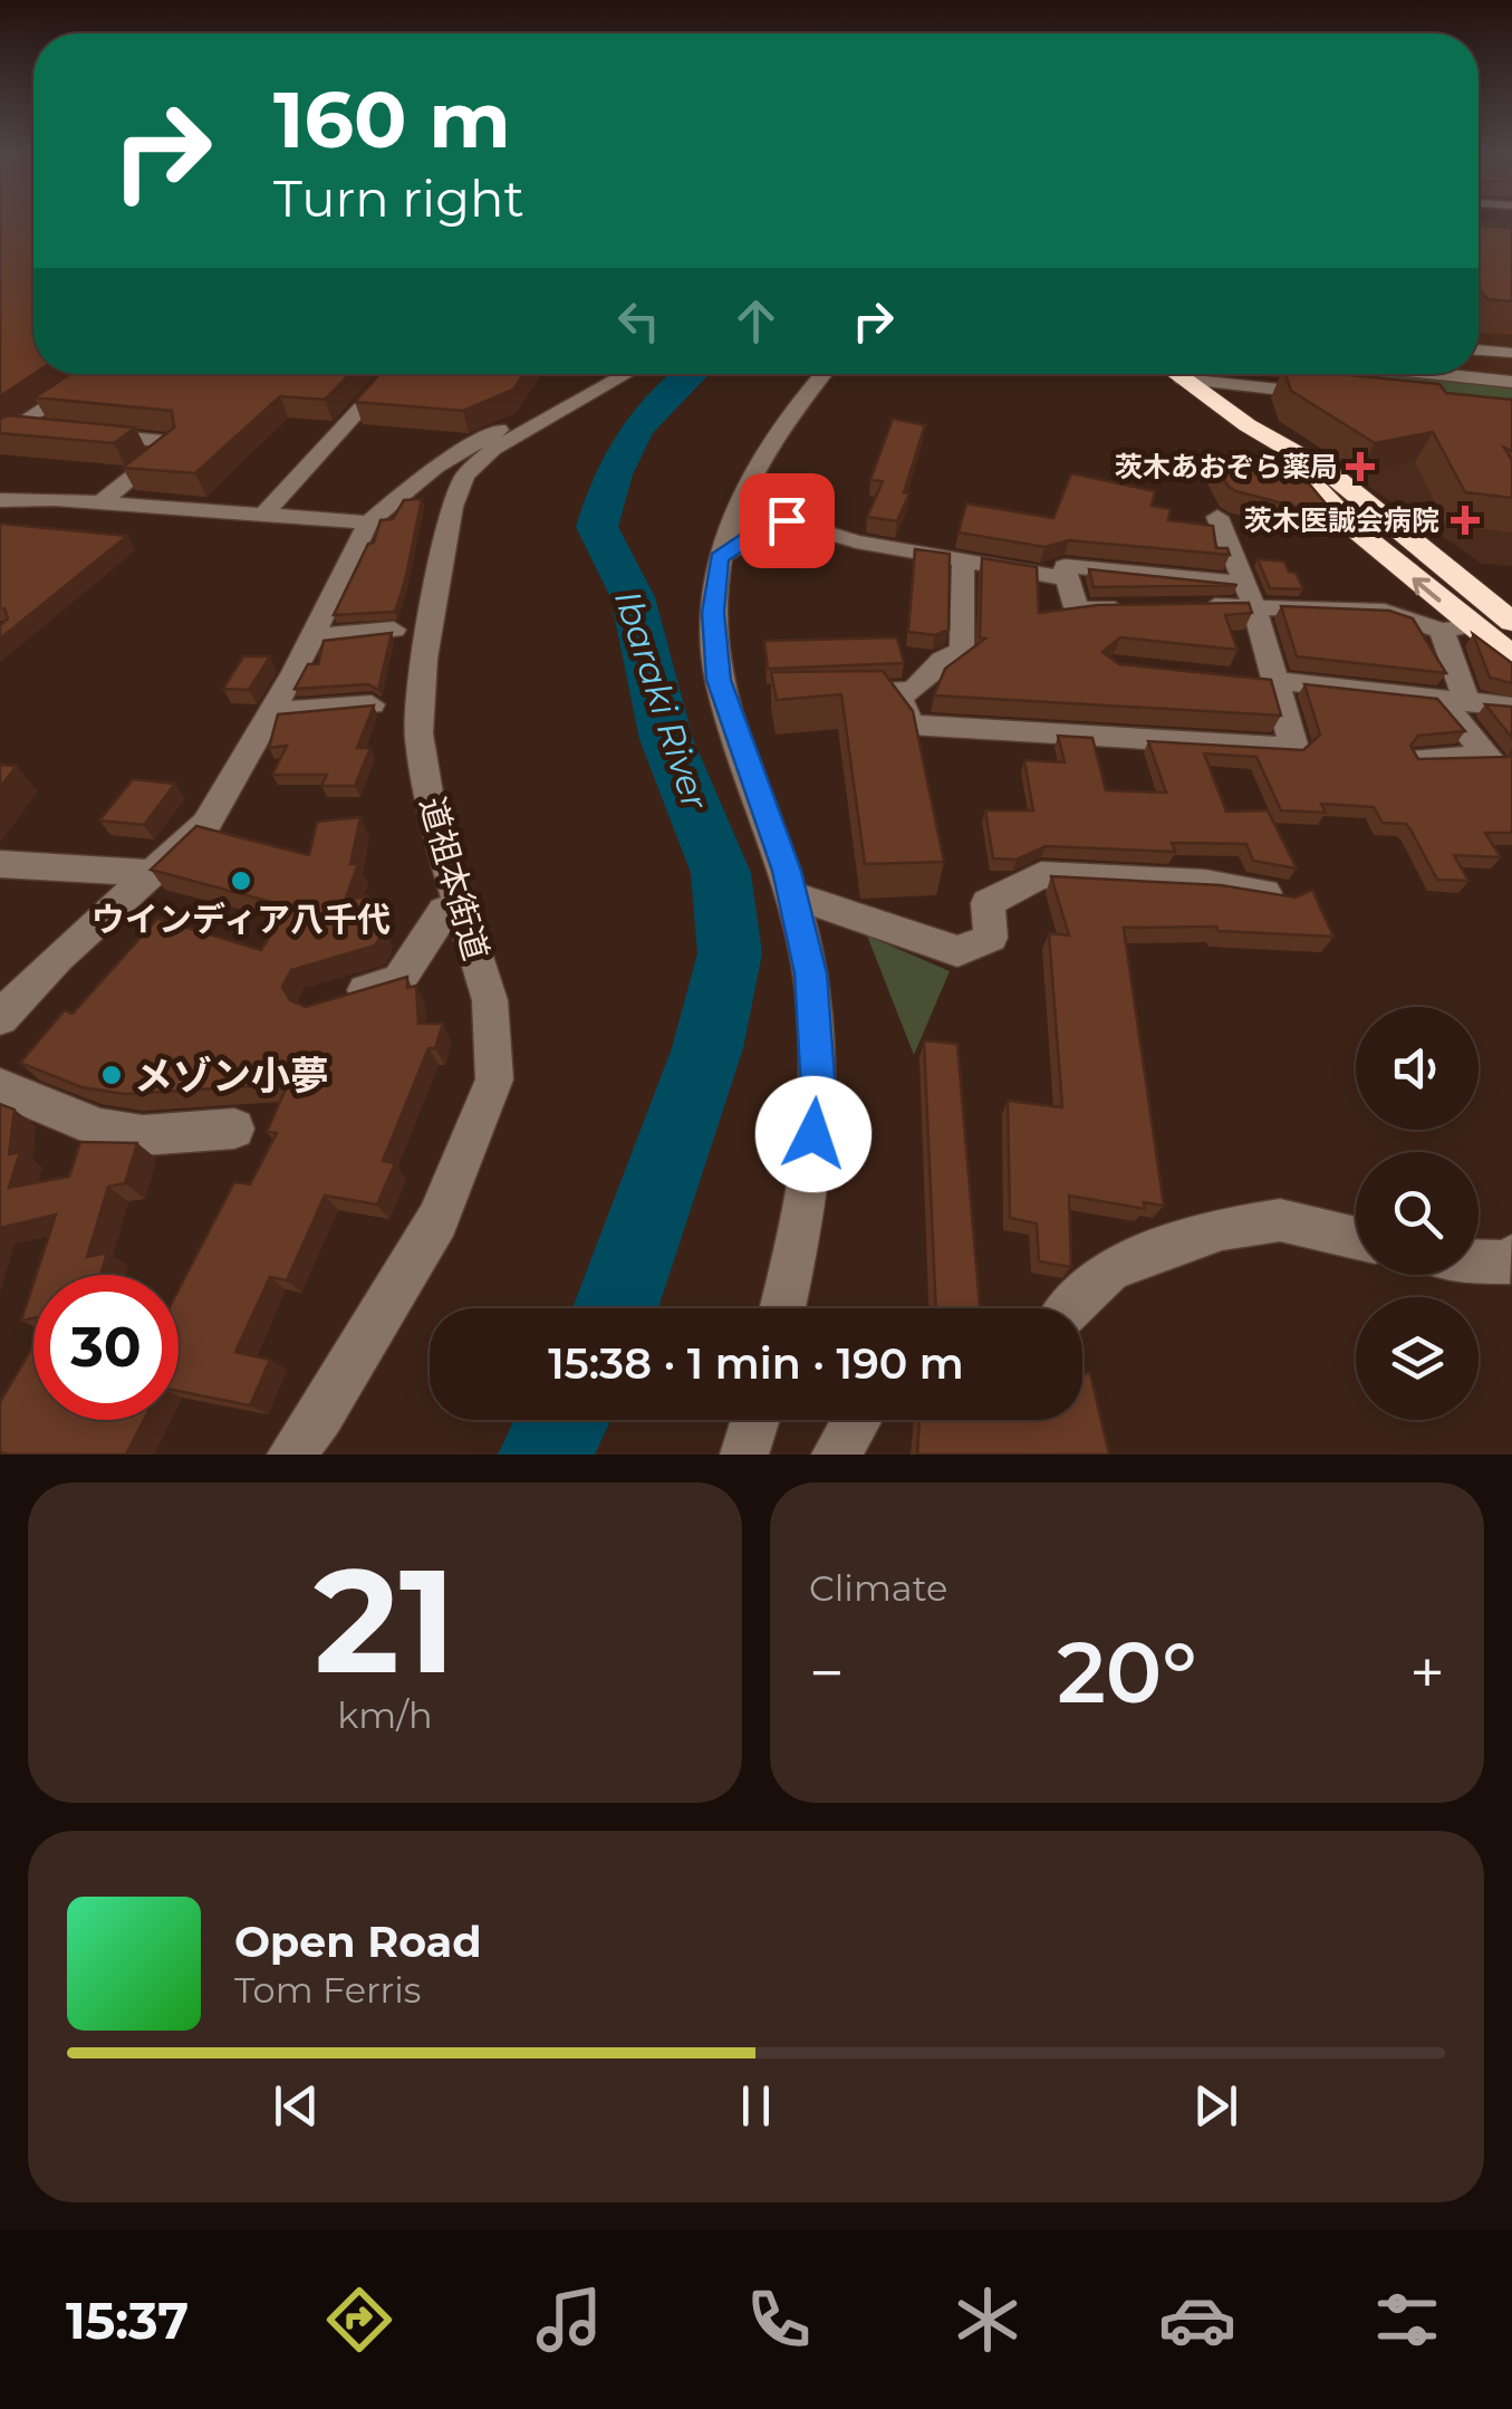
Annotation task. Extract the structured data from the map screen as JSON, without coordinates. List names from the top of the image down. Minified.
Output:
{"streets":{"street":["道祖本街道"]},"water":["Ibaraki River"],"places":{"health":["茨木あおぞら薬局","茨木医誠会病院"],"other":["ウインディア八千代","メゾン小夢"]},"page":{"turn":["160 m","Turn right"],"limit":"30","trip":"15:38 · 1 min · 190 m","tile":[["21","km/h"],"Climate"],"heat":["−","20°","+"],"song":["Open Road","Tom Ferris"],"tabs":"15:37"}}
